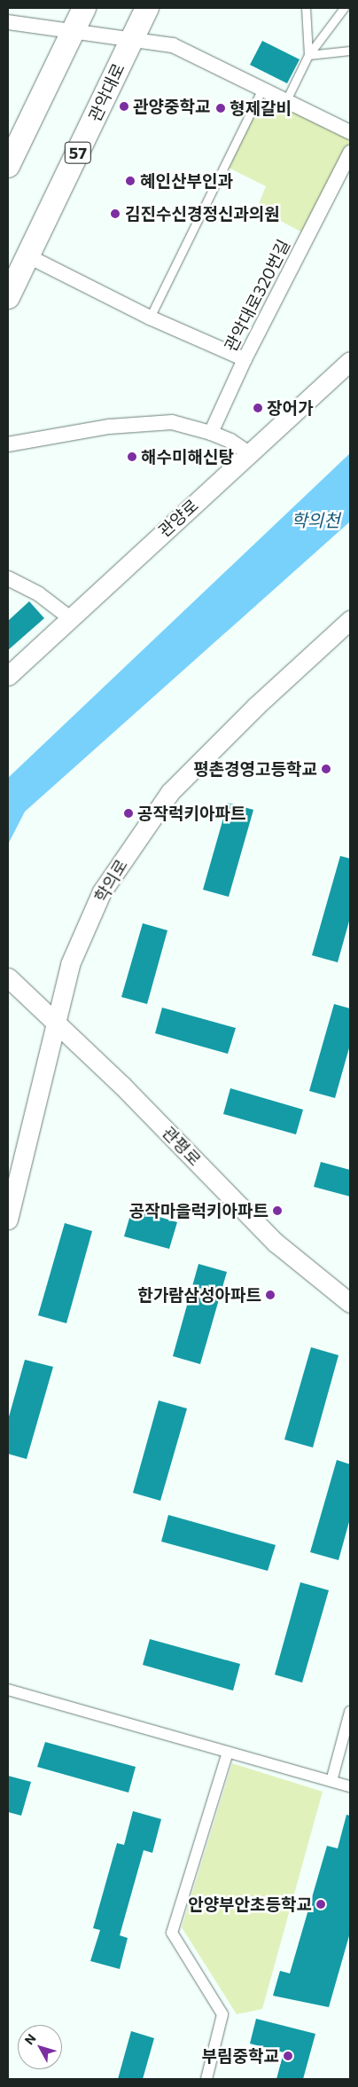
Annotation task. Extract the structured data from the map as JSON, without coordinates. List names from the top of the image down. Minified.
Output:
{"streets":{"main road":["관악대로","57"],"street":["관악대로320번길","관양로","학의로","관평로"]},"crossings":[["학의로","관평로"]],"water":["학의천"],"places":["관양중학교","형제갈비","혜인산부인과","김진수신경정신과의원","장어가","해수미해신탕","평촌경영고등학교","공작럭키아파트","공작마을럭키아파트","한가람삼성아파트","안양부안초등학교","부림중학교"],"north":"top left"}
